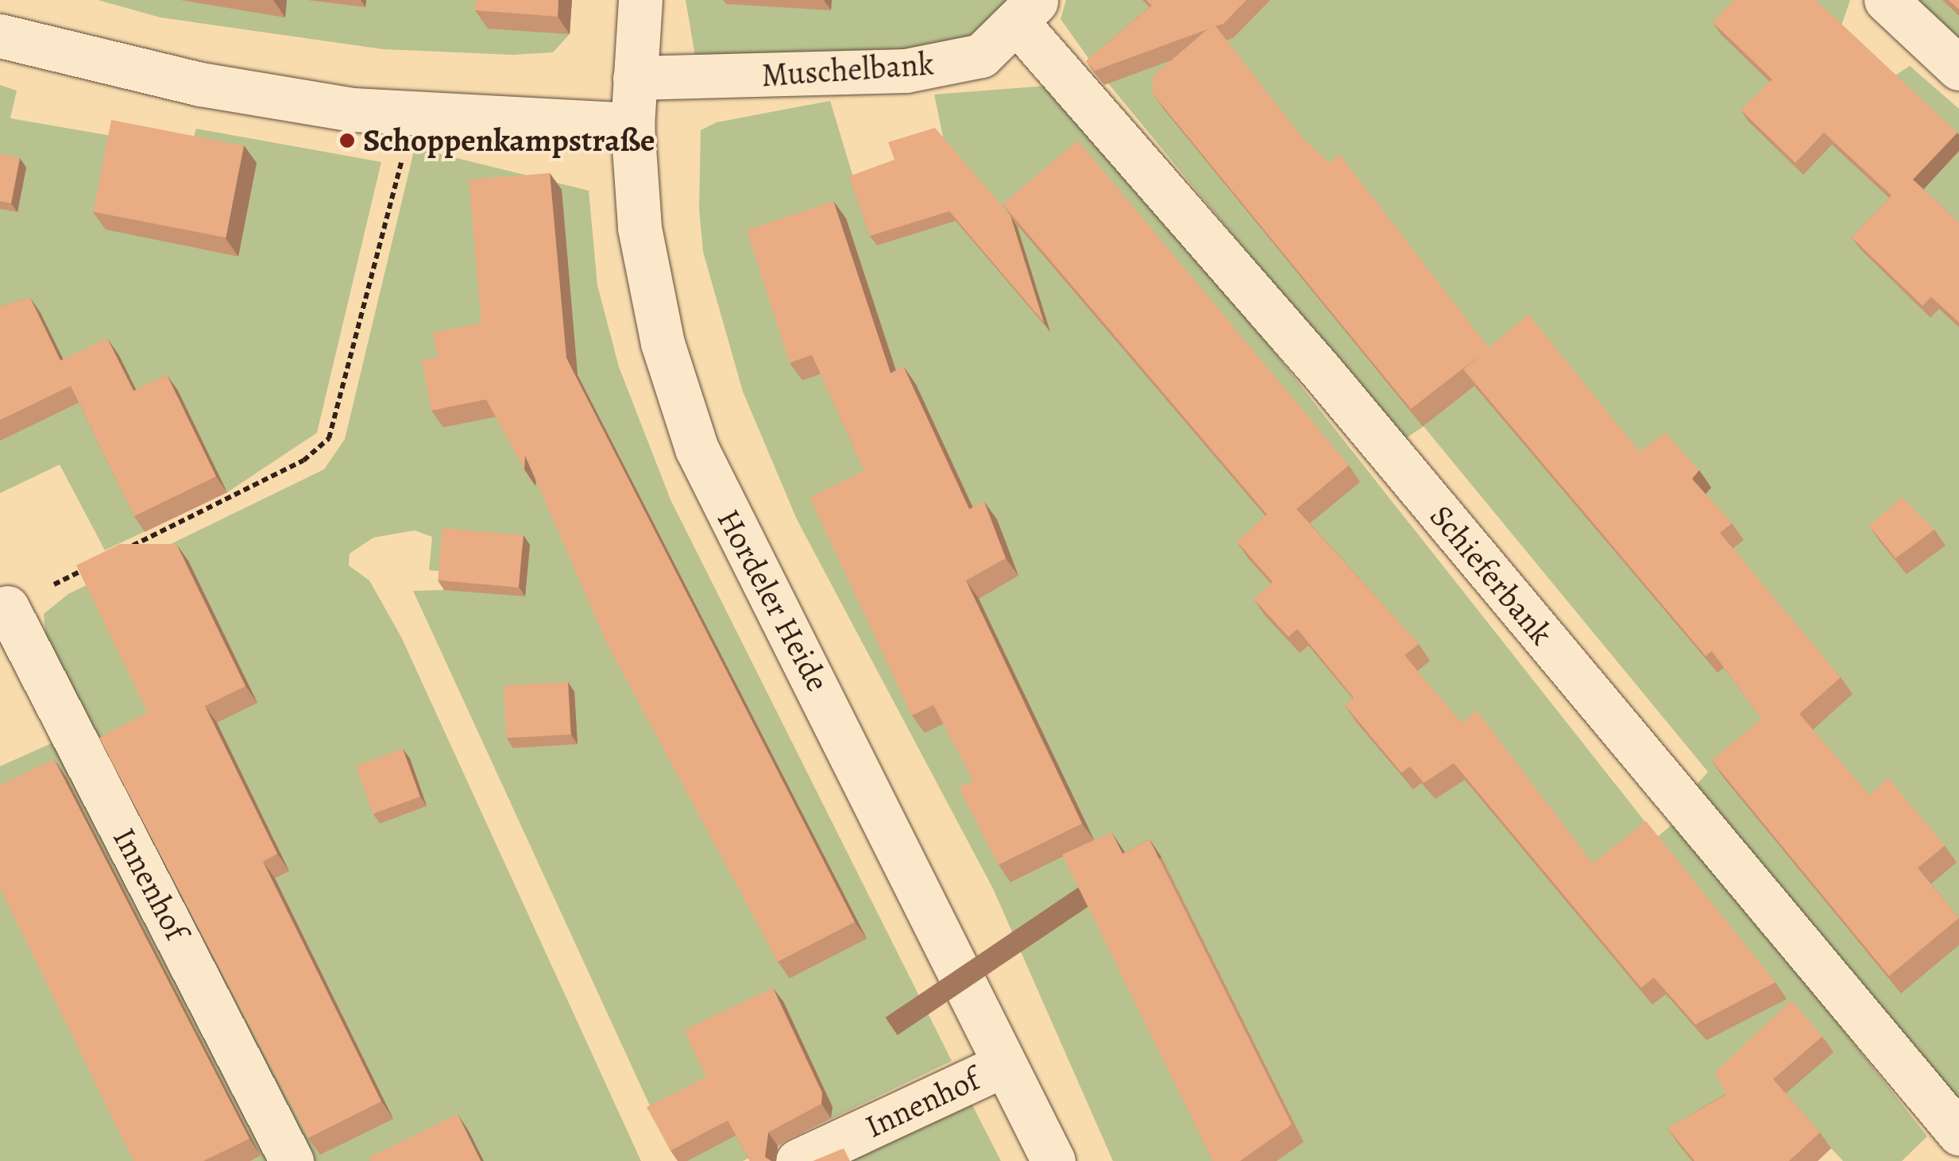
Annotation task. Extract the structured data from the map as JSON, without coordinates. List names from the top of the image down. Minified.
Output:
{"streets":{"street":["Muschelbank","Schieferbank","Hordeler Heide","Innenhof"]},"crossings":[["Muschelbank","Schieferbank"],["Muschelbank","Hordeler Heide"],["Hordeler Heide","Innenhof"]],"places":["Schoppenkampstraße"]}
